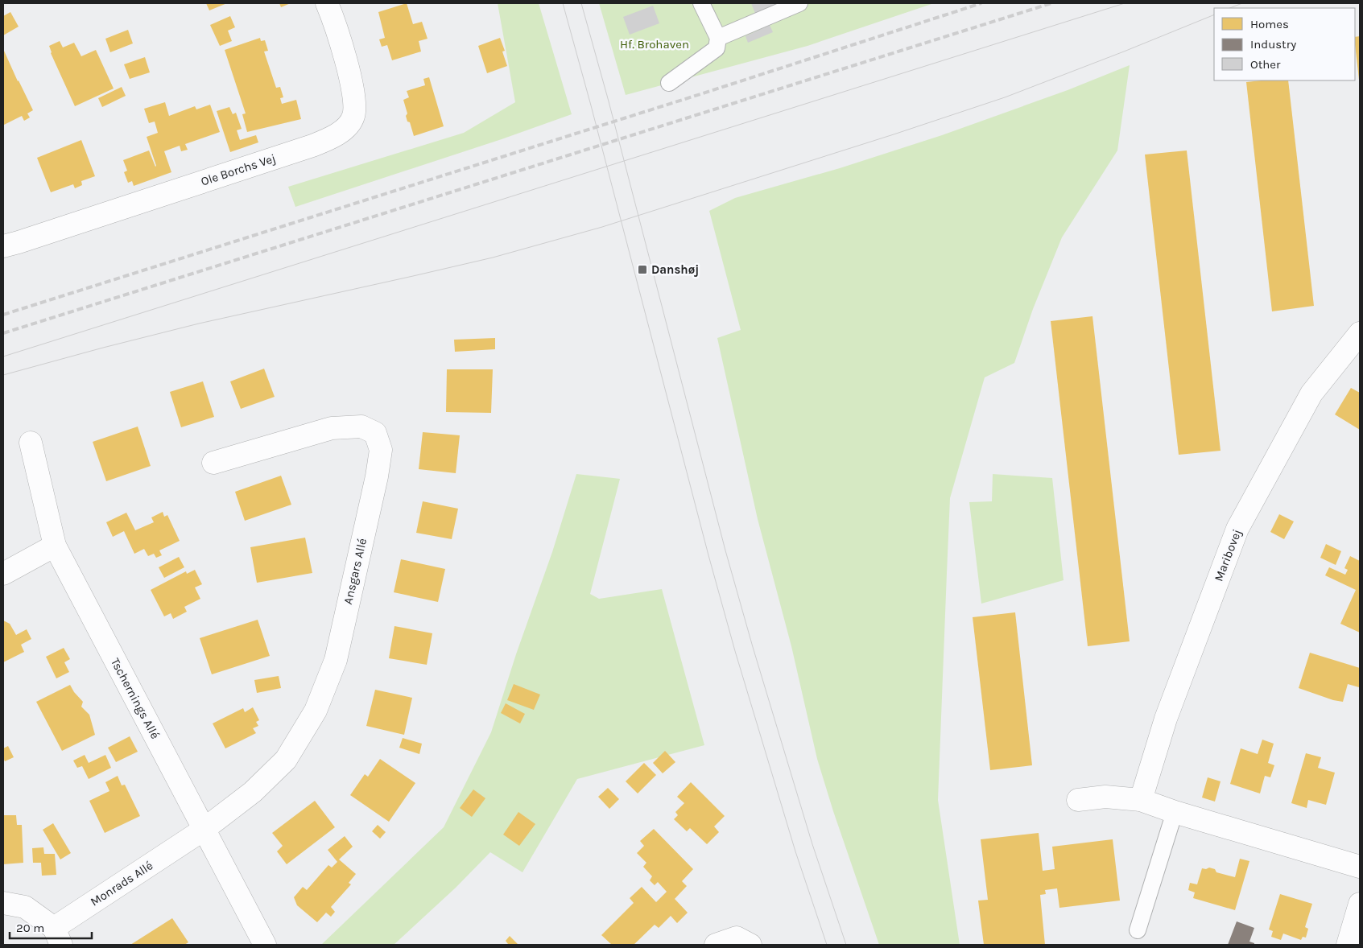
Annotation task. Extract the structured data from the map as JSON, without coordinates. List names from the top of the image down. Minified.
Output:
{"streets":{"street":["Ole Borchs Vej","Maribovej","Ansgars Allé","Tschernings Allé","Monrads Allé"]},"crossings":[["Ansgars Allé","Tschernings Allé"],["Ansgars Allé","Monrads Allé"],["Tschernings Allé","Monrads Allé"]],"parks":["Hf. Brohaven"],"places":{"transit":["Danshøj"]},"legend":["Homes","Industry","Other"],"scale_bar":"20 m"}
